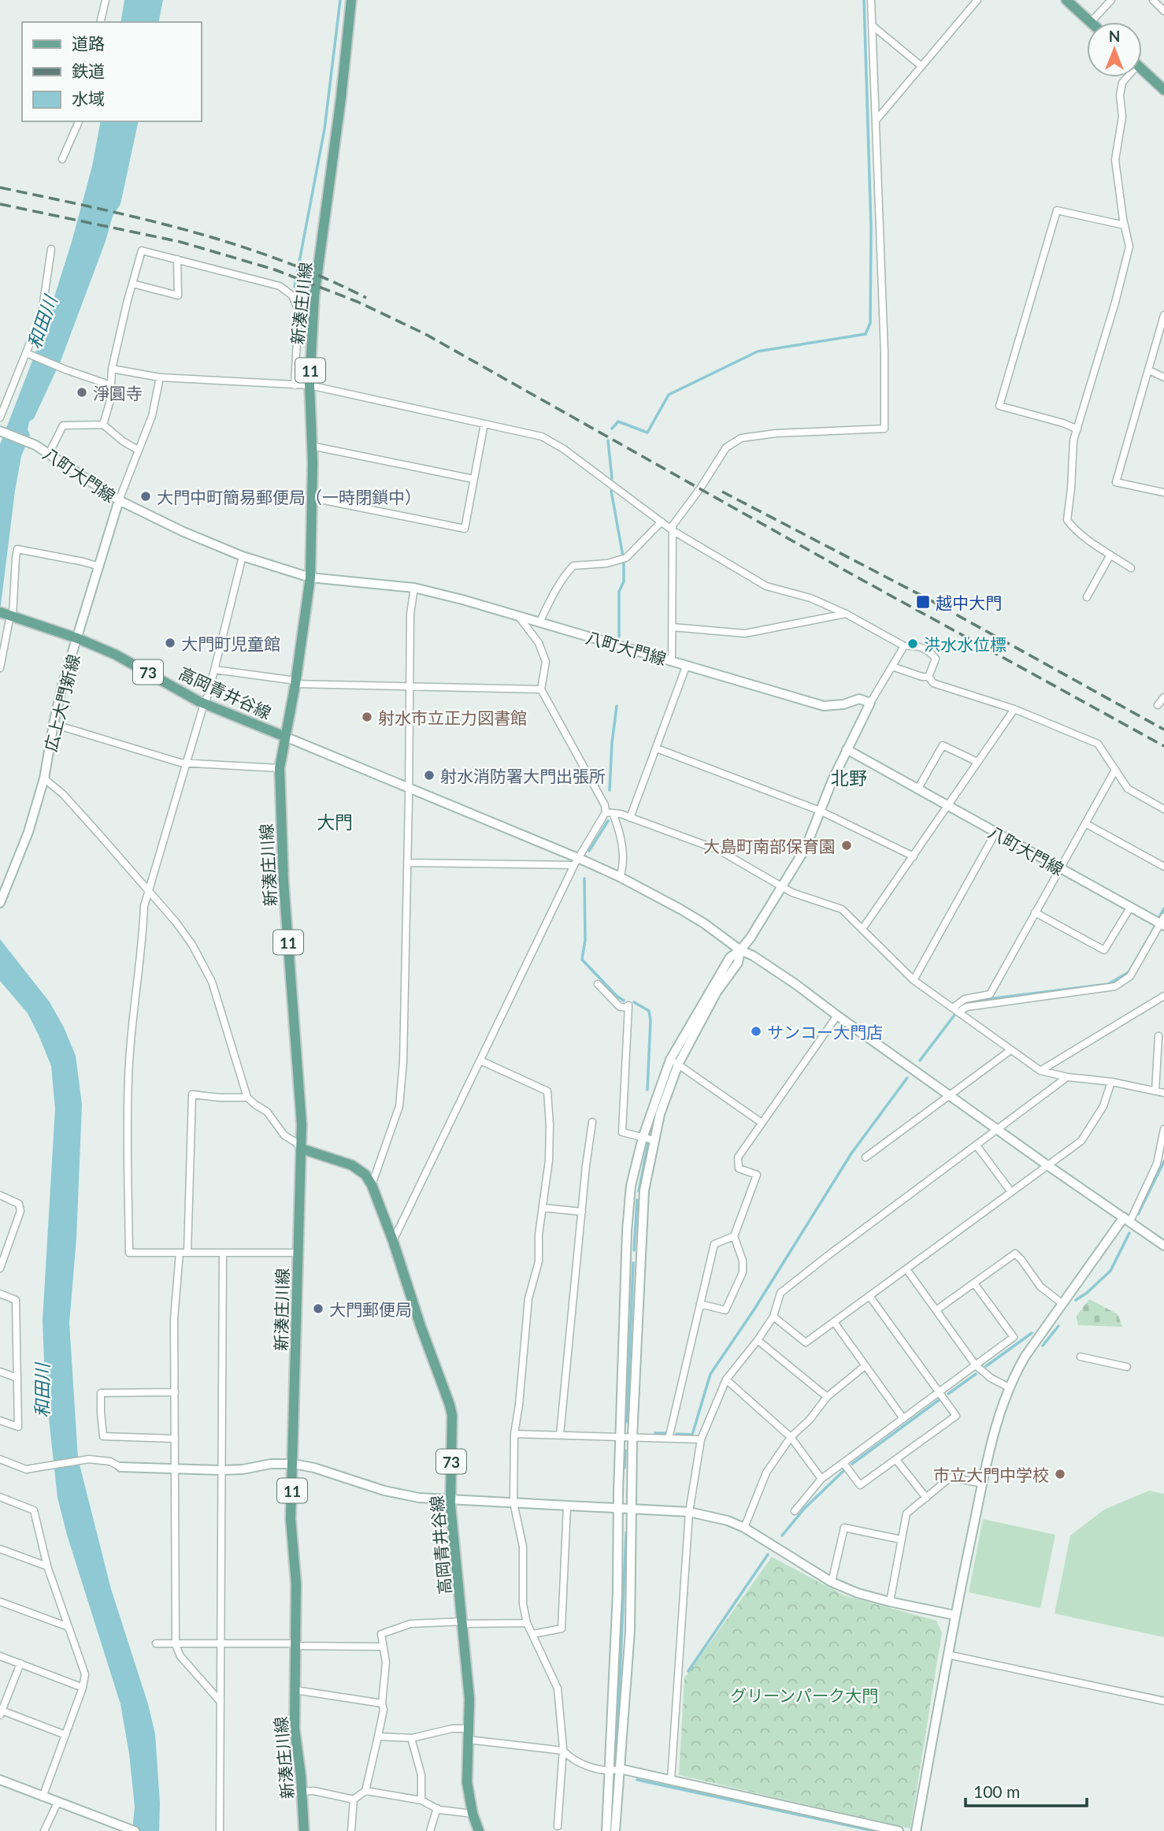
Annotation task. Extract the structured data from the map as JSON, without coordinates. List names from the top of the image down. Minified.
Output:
{"streets":{"main road":["新湊庄川線","11","73","高岡青井谷線"],"street":["八町大門線","広上大門新線"]},"crossings":[["新湊庄川線","八町大門線"],["新湊庄川線","高岡青井谷線"],["八町大門線","広上大門新線"],["高岡青井谷線","広上大門新線"]],"districts":["北野","大門"],"water":["和田川"],"parks":["グリーンパーク大門"],"places":{"other":["淨圓寺","大門中町簡易郵便局（一時閉鎖中）","大門町児童館","洪水水位標","射水市立正力図書館","射水消防署大門出張所","大島町南部保育園","サンコー大門店","大門郵便局","市立大門中学校"],"transit":["越中大門"]},"legend":["道路","鉄道","水域"],"scale_bar":"100 m","north":"top"}
